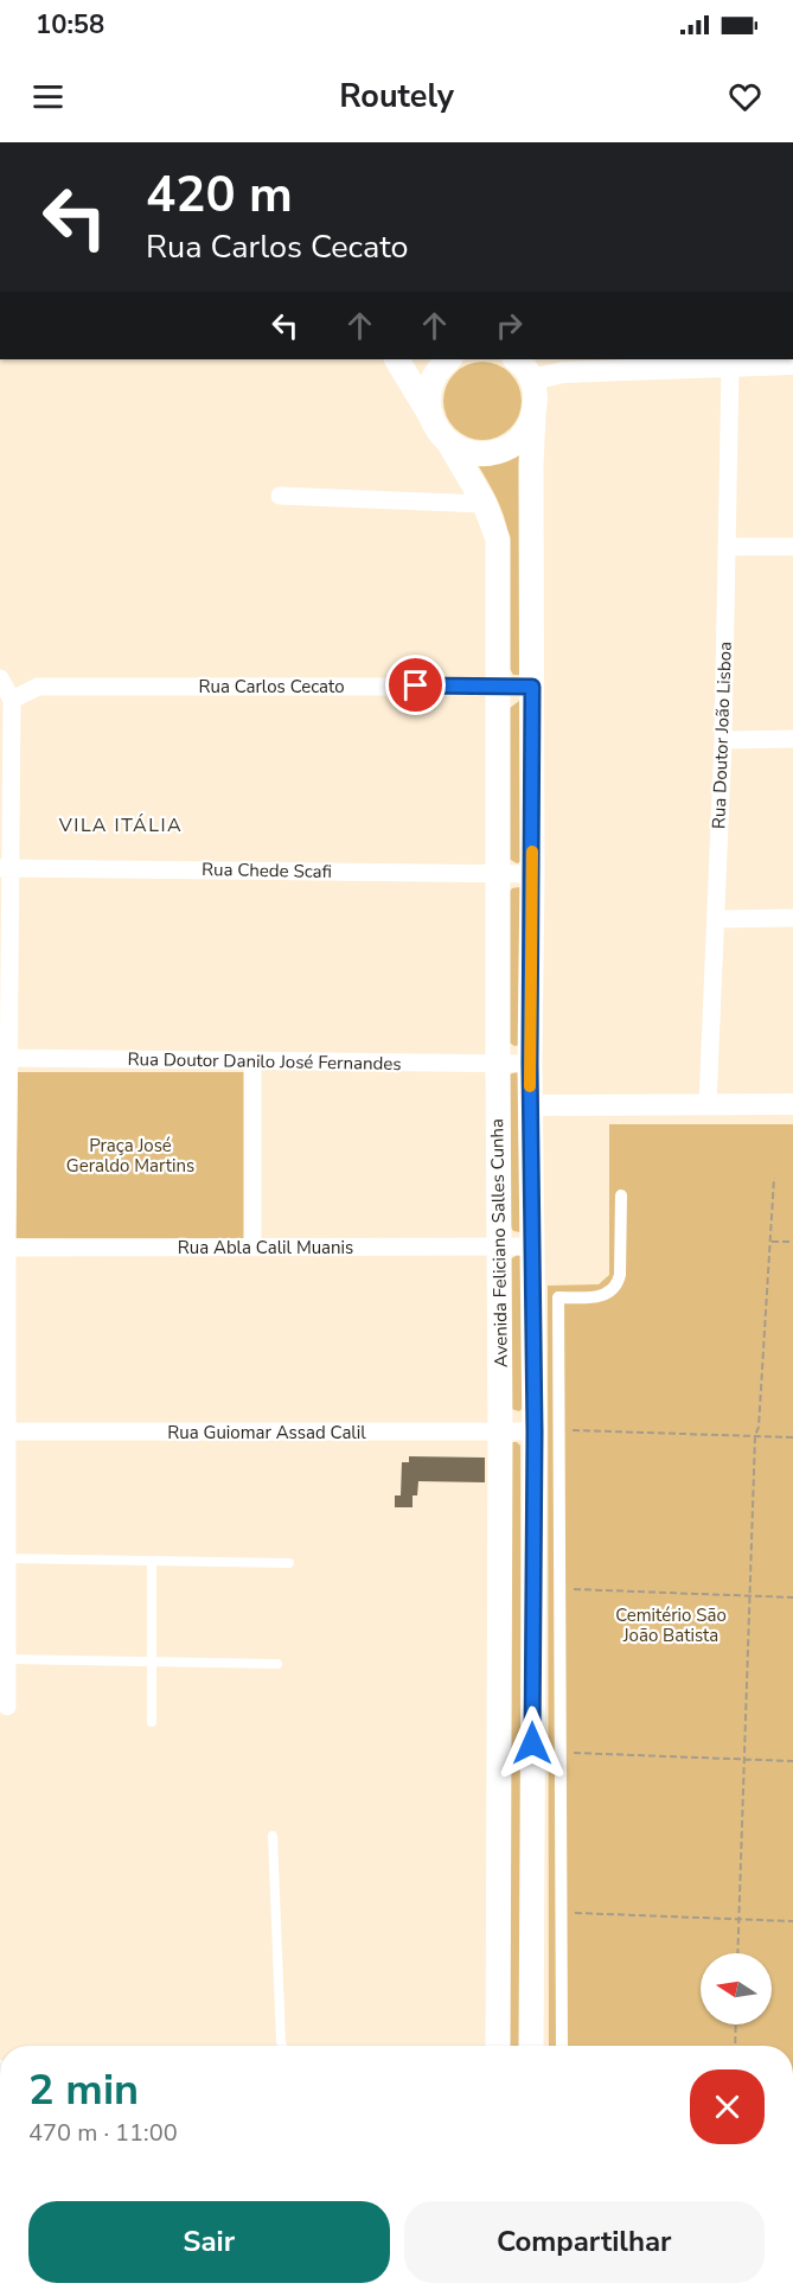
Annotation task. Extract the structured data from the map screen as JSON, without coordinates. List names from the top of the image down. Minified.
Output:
{"streets":{"main road":["Avenida Feliciano Salles Cunha"],"street":["Rua Carlos Cecato","Rua Doutor João Lisboa","Rua Chede Scafi","Rua Doutor Danilo José Fernandes","Rua Abla Calil Muanis","Rua Guiomar Assad Calil"]},"crossings":[["Rua Carlos Cecato","Avenida Feliciano Salles Cunha"],["Rua Chede Scafi","Avenida Feliciano Salles Cunha"],["Rua Doutor Danilo José Fernandes","Avenida Feliciano Salles Cunha"],["Avenida Feliciano Salles Cunha","Rua Abla Calil Muanis"],["Avenida Feliciano Salles Cunha","Rua Guiomar Assad Calil"]],"districts":["VILA ITÁLIA"],"parks":["Praça José Geraldo Martins","Cemitério São João Batista"],"north":"left","page":{"status":"10:58","header":"Routely","turn":["420 m","Rua Carlos Cecato"],"heading":["2 min","470 m · 11:00"],"buttons":["Sair","Compartilhar"]}}
